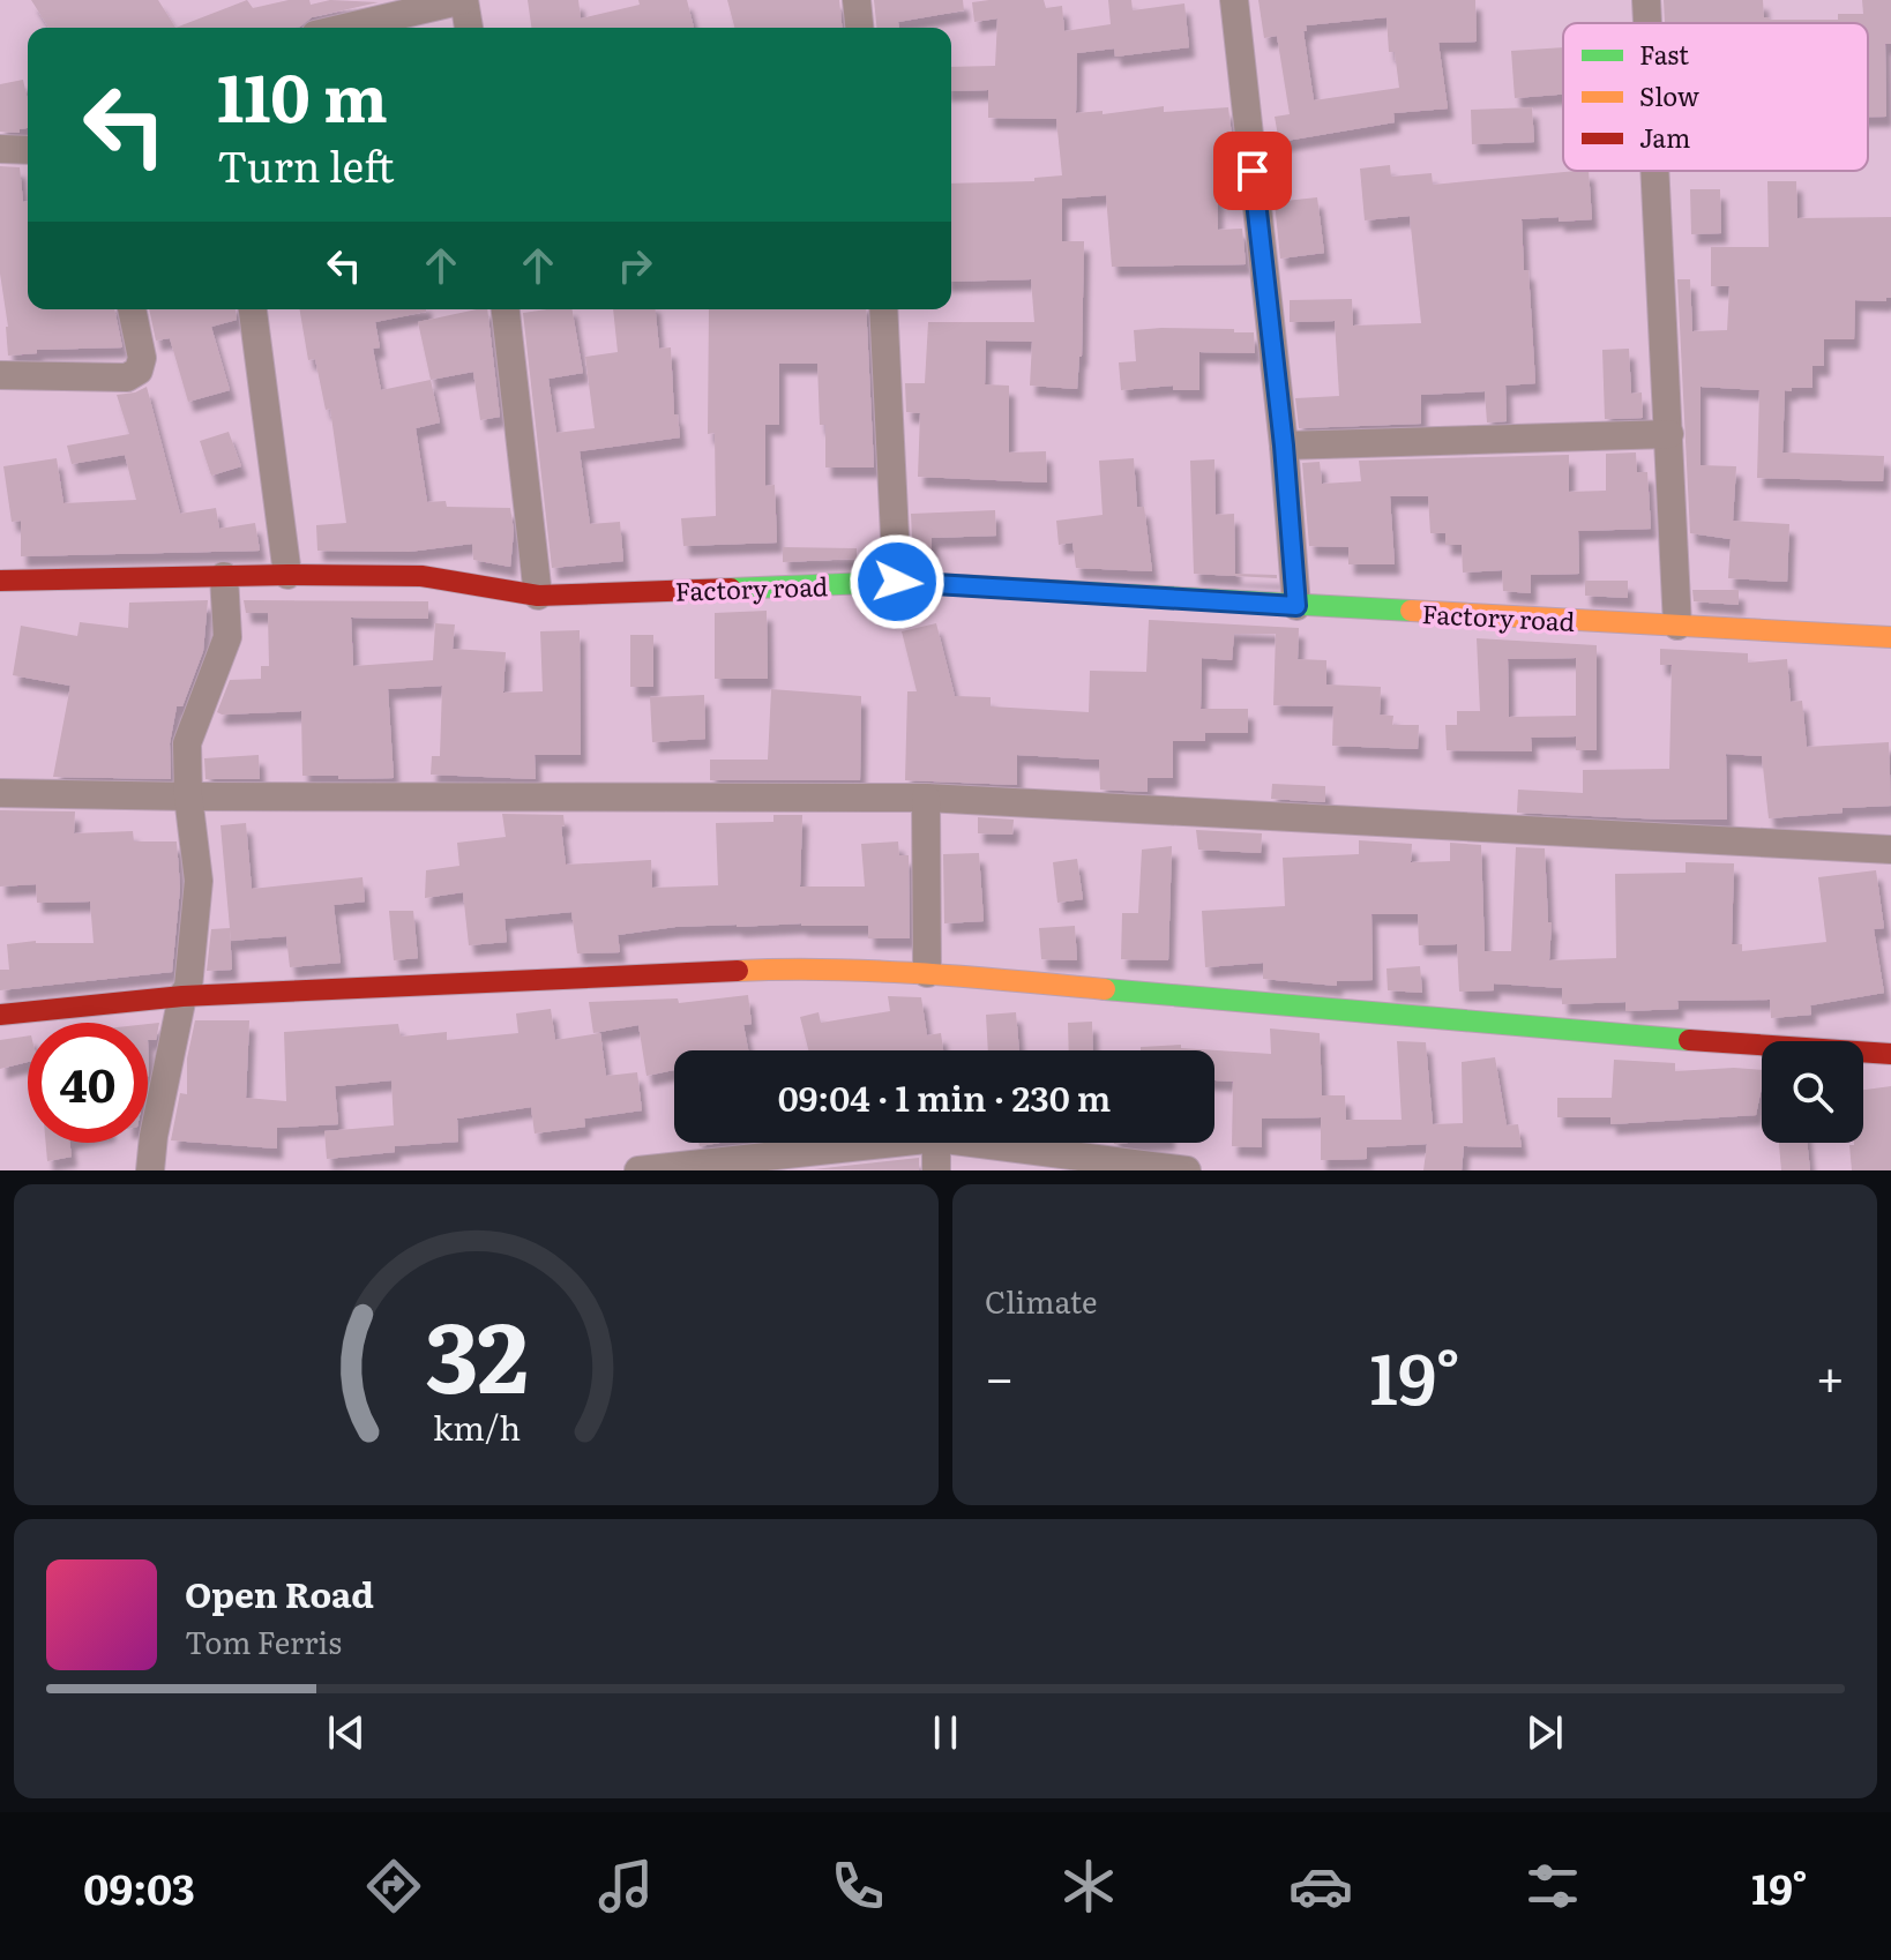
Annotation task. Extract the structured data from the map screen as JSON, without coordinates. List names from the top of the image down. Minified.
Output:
{"streets":{"street":["Factory road"]},"legend":["Fast","Slow","Jam"],"page":{"turn":["110 m","Turn left"],"limit":"40","trip":"09:04 · 1 min · 230 m","tile":"Climate","heat":["−","19°","+"],"song":["Open Road","Tom Ferris"],"tabs":["09:03","19°"],"gauge":["32","km/h"]}}
